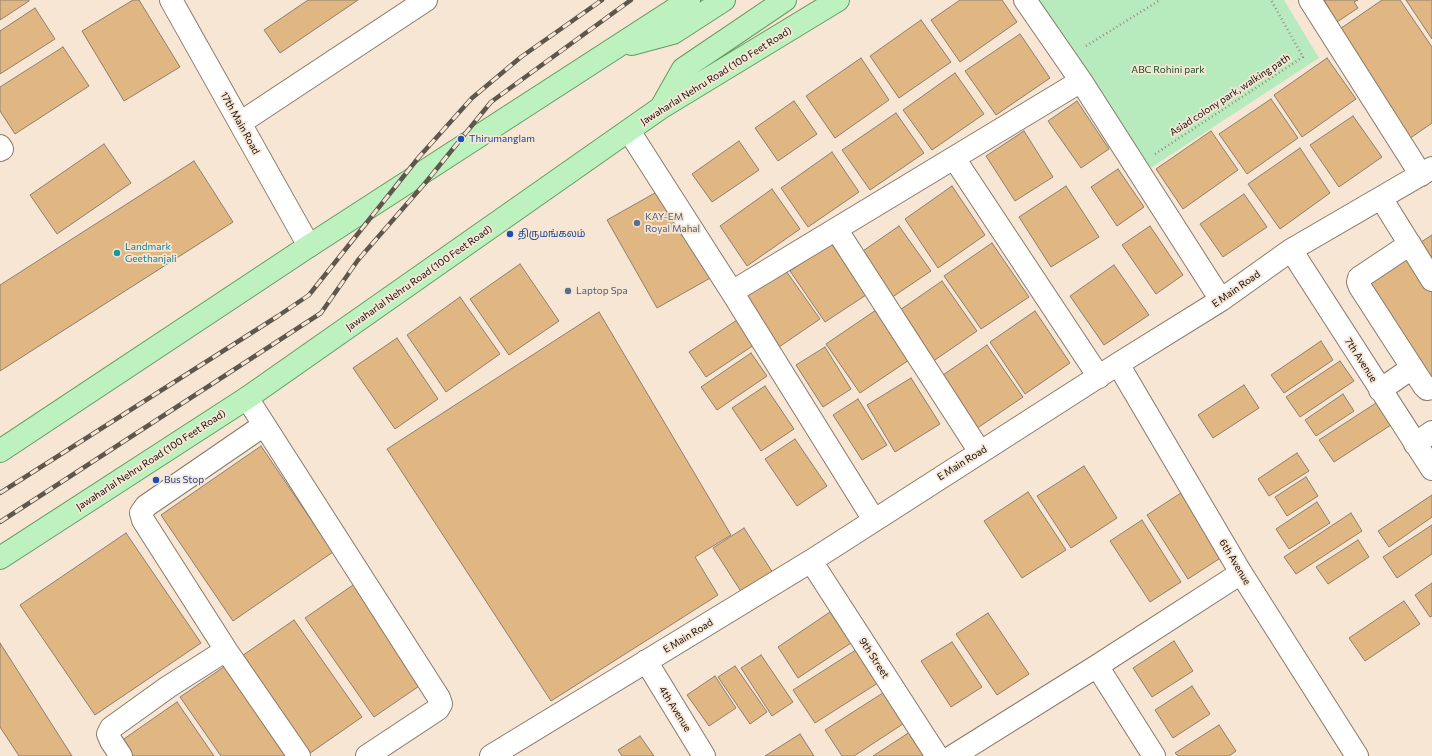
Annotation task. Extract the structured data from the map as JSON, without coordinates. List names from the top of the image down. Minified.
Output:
{"streets":{"main road":["Jawaharlal Nehru Road (100 Feet Road)"],"street":["17th Main Road","E Main Road","7th Avenue","6th Avenue","9th Street","4th Avenue"],"path":["Asiad colony park, walking path"]},"crossings":[["E Main Road","7th Avenue"],["E Main Road","6th Avenue"],["E Main Road","9th Street"],["E Main Road","4th Avenue"]],"parks":["ABC Rohini park"],"places":["Thirumanglam","KAY-EM Royal Mahal","திருமங்கலம்","Landmark Geethanjali","Laptop Spa","Bus Stop"]}
